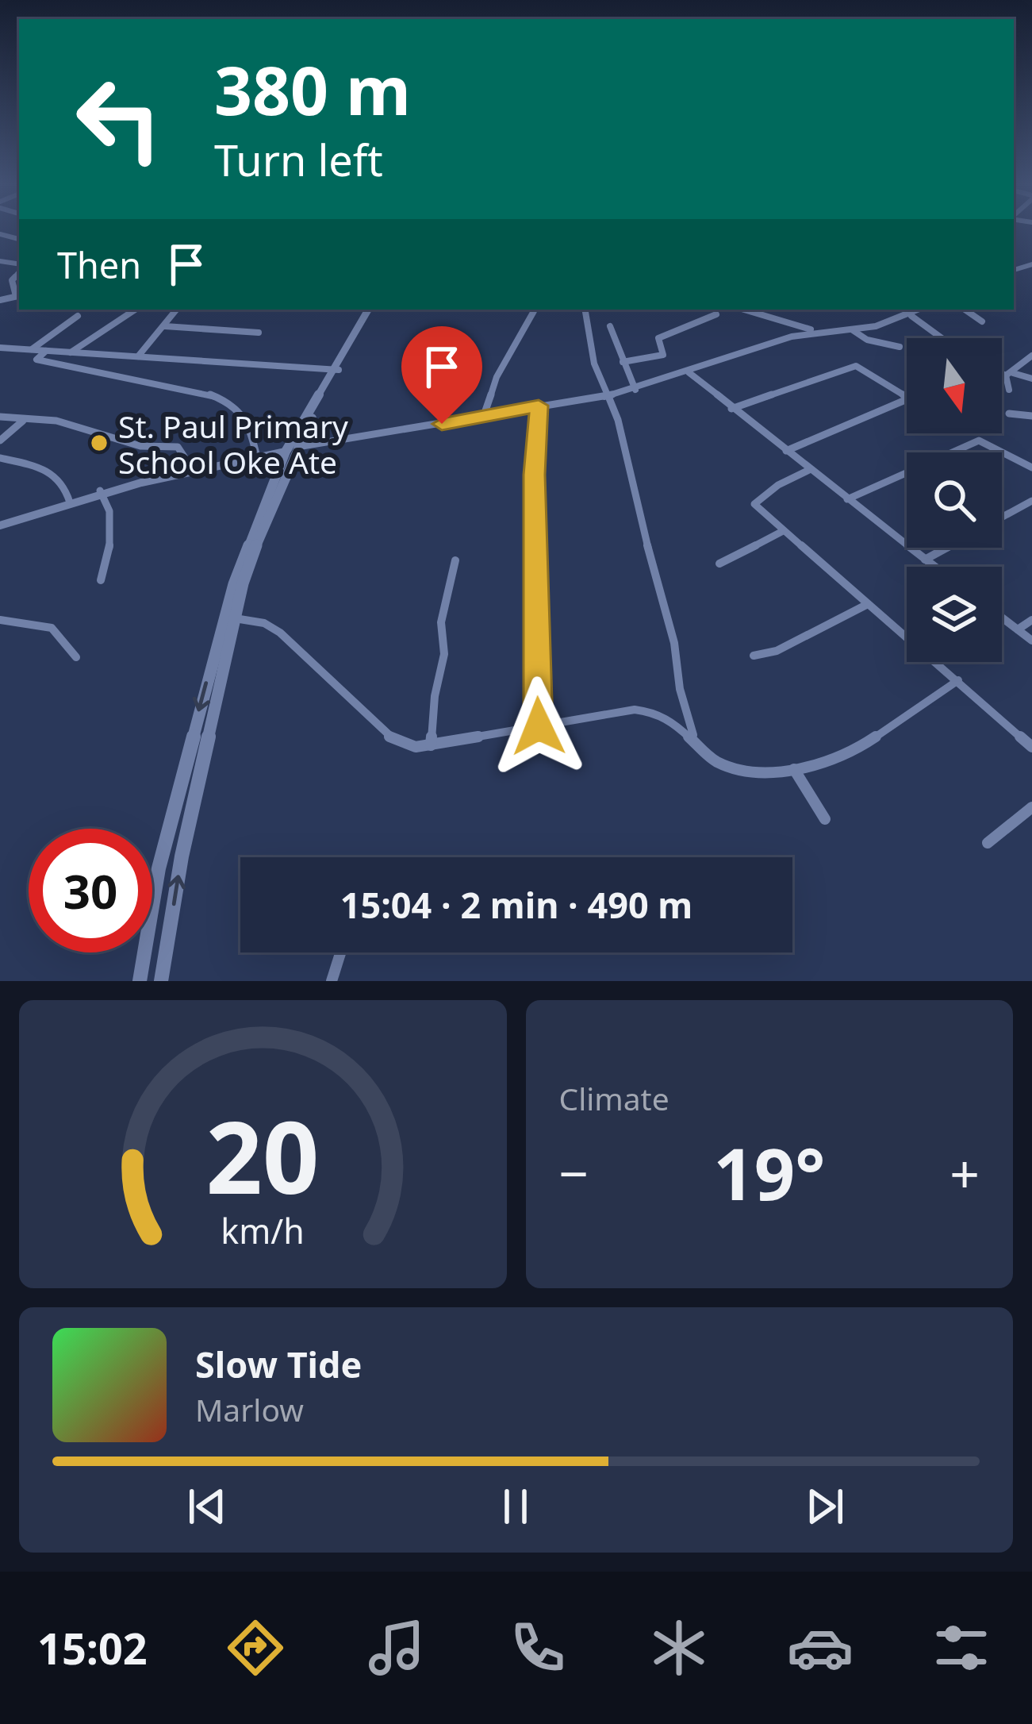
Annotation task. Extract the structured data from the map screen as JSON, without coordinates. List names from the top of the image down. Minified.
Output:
{"places":["St. Paul Primary School Oke Ate"],"north":"bottom","page":{"turn":["380 m","Turn left"],"then":"Then","limit":"30","trip":"15:04 · 2 min · 490 m","tile":"Climate","heat":["−","19°","+"],"song":["Slow Tide","Marlow"],"tabs":"15:02","gauge":["20","km/h"]}}
